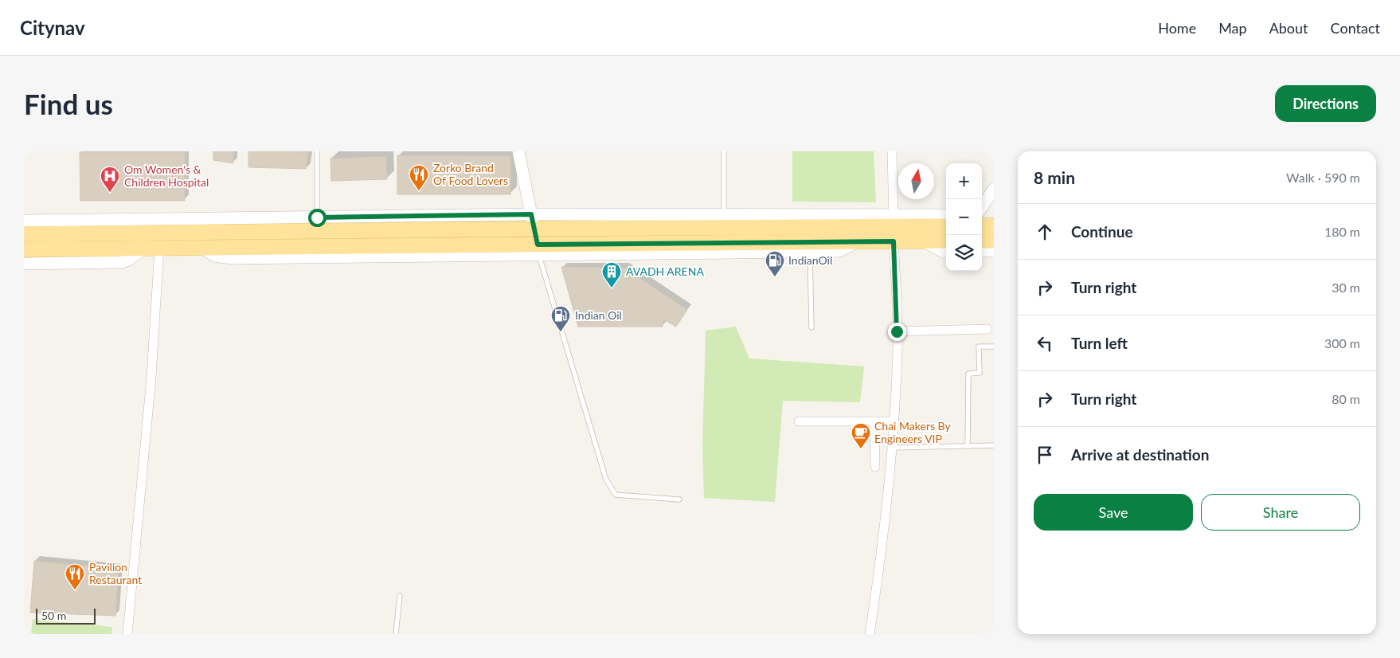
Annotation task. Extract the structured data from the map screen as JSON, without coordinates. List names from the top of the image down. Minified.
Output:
{"places":{"restaurant":["Zorko Brand Of Food Lovers","Pavilion Restaurant"],"hospital":["Om Women's & Children Hospital"],"fuel station":["IndianOil","Indian Oil"],"building":["AVADH ARENA"],"cafe":["Chai Makers By Engineers VIP"]},"scale_bar":"50 m","north":"top","page":{"header":"Citynav","nav":["Home","Map","About","Contact"],"buttons":["Directions",["Save","Share"]],"title":"Find us","heading":["8 min","Walk · 590 m"],"map_buttons":["+","−"],"list":[["Continue","180 m"],["Turn right","30 m"],["Turn left","300 m"],["Turn right","80 m"],"Arrive at destination"],"scale":"50 m"}}
